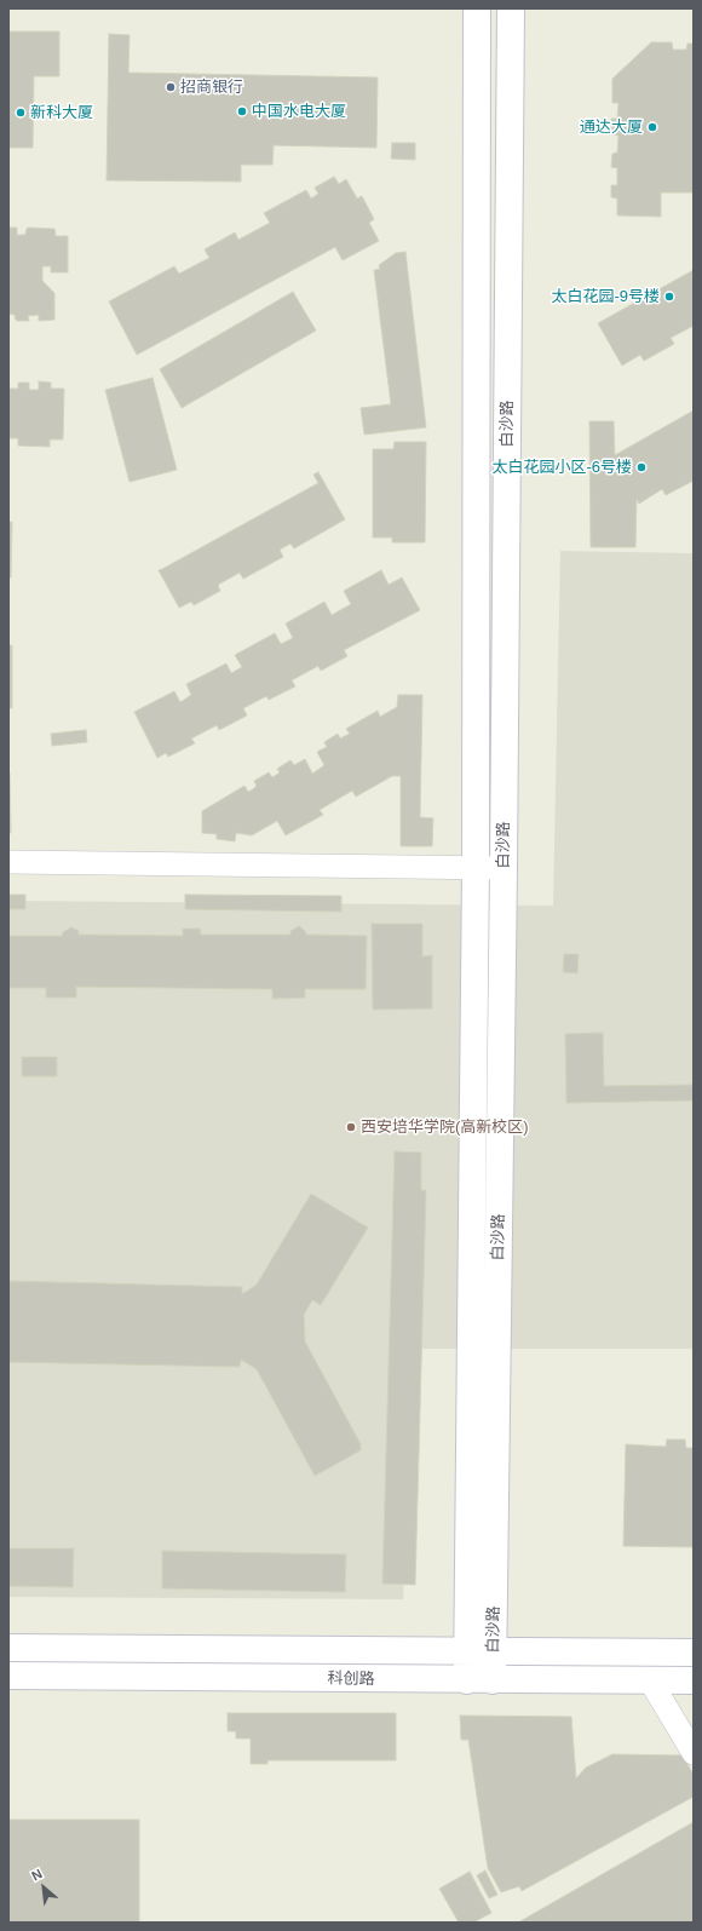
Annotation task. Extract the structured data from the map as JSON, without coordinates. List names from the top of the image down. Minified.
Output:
{"streets":{"street":["白沙路","科创路"]},"crossings":[["白沙路","科创路"]],"places":["招商银行","中国水电大厦","新科大厦","通达大厦","太白花园-9号楼","太白花园小区-6号楼","西安培华学院(高新校区)"],"north":"top left"}
